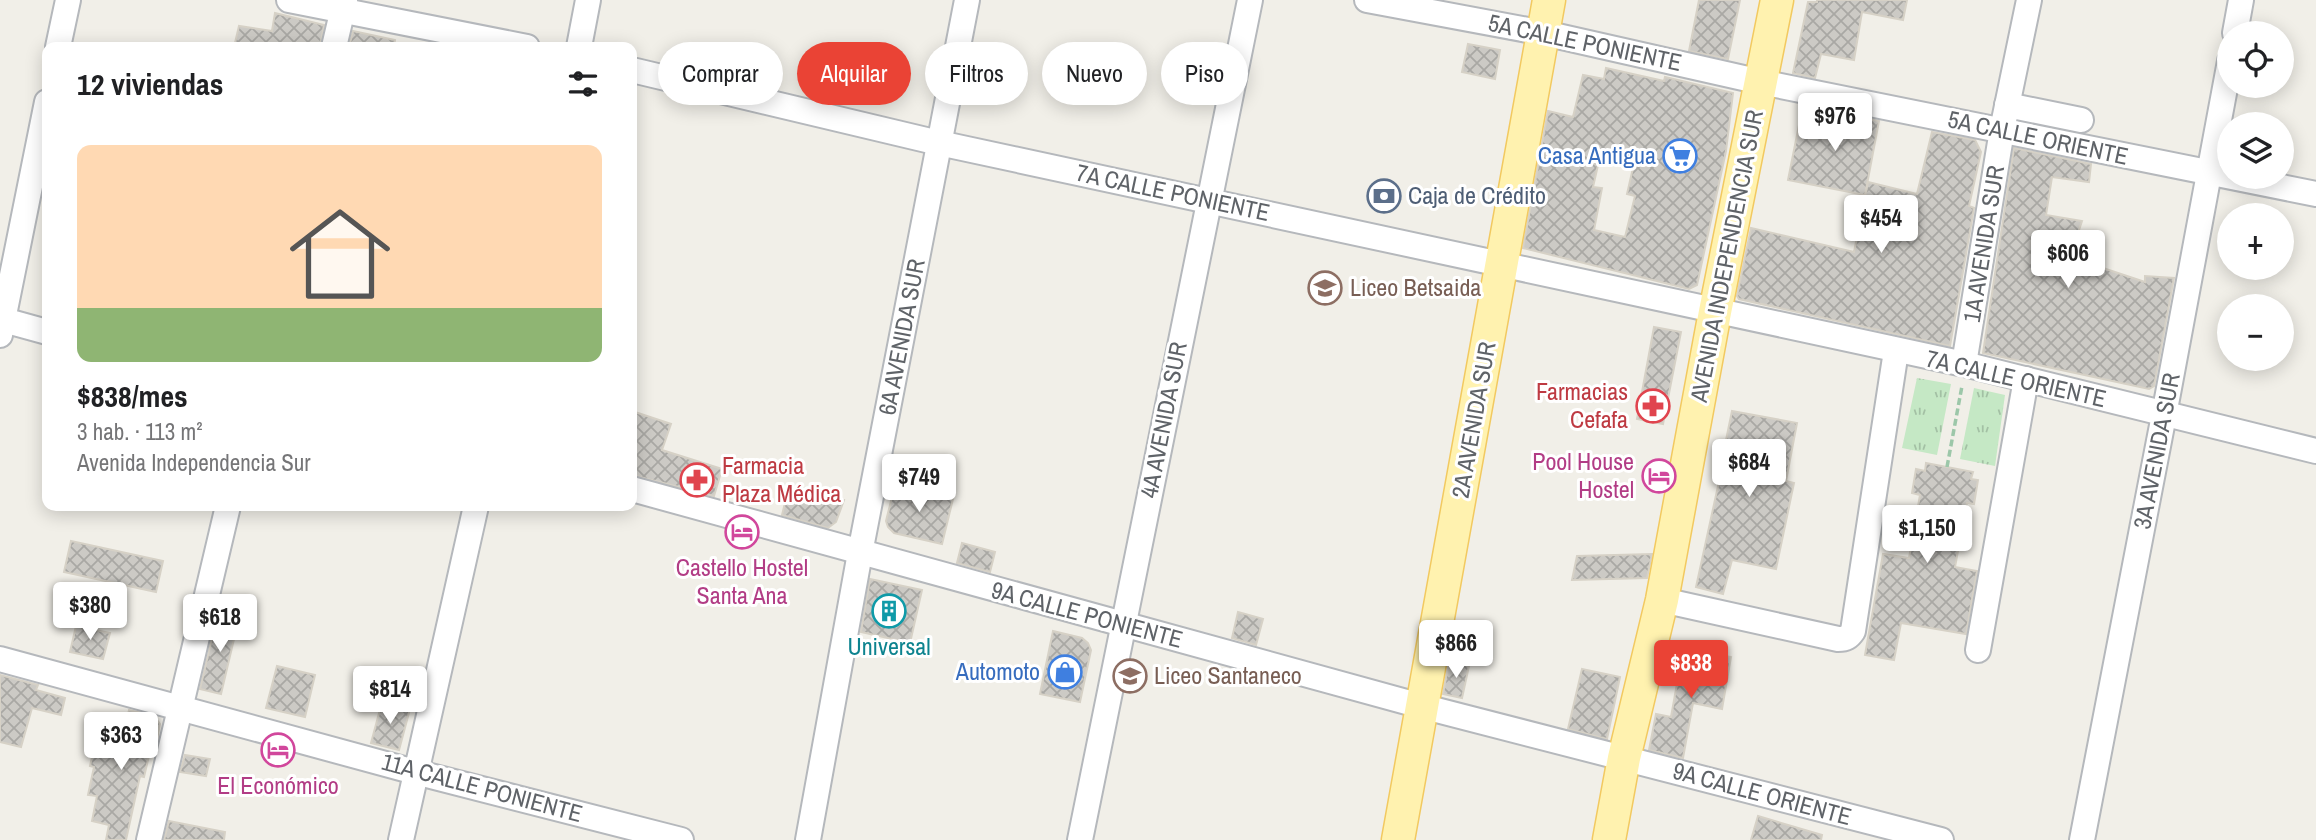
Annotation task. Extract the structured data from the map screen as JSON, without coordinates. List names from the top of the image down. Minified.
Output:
{"streets":{"main road":["AVENIDA INDEPENDENCIA SUR","2A AVENIDA SUR"],"street":["5A CALLE PONIENTE","5A CALLE ORIENTE","7A CALLE PONIENTE","1A AVENIDA SUR","6A AVENIDA SUR","7A CALLE ORIENTE","4A AVENIDA SUR","3A AVENIDA SUR","9A CALLE PONIENTE","11A CALLE PONIENTE","9A CALLE ORIENTE"]},"crossings":[["5A CALLE PONIENTE","5A CALLE ORIENTE"],["5A CALLE PONIENTE","AVENIDA INDEPENDENCIA SUR"],["5A CALLE PONIENTE","2A AVENIDA SUR"],["5A CALLE ORIENTE","1A AVENIDA SUR"],["5A CALLE ORIENTE","AVENIDA INDEPENDENCIA SUR"],["5A CALLE ORIENTE","3A AVENIDA SUR"],["7A CALLE PONIENTE","AVENIDA INDEPENDENCIA SUR"],["7A CALLE PONIENTE","6A AVENIDA SUR"],["7A CALLE PONIENTE","7A CALLE ORIENTE"],["7A CALLE PONIENTE","4A AVENIDA SUR"],["7A CALLE PONIENTE","2A AVENIDA SUR"],["1A AVENIDA SUR","7A CALLE ORIENTE"],["AVENIDA INDEPENDENCIA SUR","7A CALLE ORIENTE"],["AVENIDA INDEPENDENCIA SUR","9A CALLE PONIENTE"],["AVENIDA INDEPENDENCIA SUR","9A CALLE ORIENTE"],["6A AVENIDA SUR","9A CALLE PONIENTE"],["7A CALLE ORIENTE","3A AVENIDA SUR"],["4A AVENIDA SUR","9A CALLE PONIENTE"],["2A AVENIDA SUR","9A CALLE PONIENTE"],["9A CALLE PONIENTE","9A CALLE ORIENTE"]],"places":{"supermarket":["Casa Antigua"],"bank":["Caja de Crédito"],"school or university":["Liceo Betsaida","Liceo Santaneco"],"pharmacy":["Farmacias Cefafa","Farmacia Plaza Médica"],"hotel":["Pool House Hostel","Castello Hostel Santa Ana","El Económico"],"building":["Universal"],"shop":["Automoto"]},"page":{"map_buttons":["+","−"],"chip":["Comprar","Alquilar","Filtros","Nuevo","Piso"],"heading":"12 viviendas","price":["$976","$454","$606","$684","$749","$1,150","$380","$618","$866","$838","$814","$363"],"list":[{"name":"$838/mes","note":"3 hab. · 113 m² · Avenida Independencia Sur"}]}}
